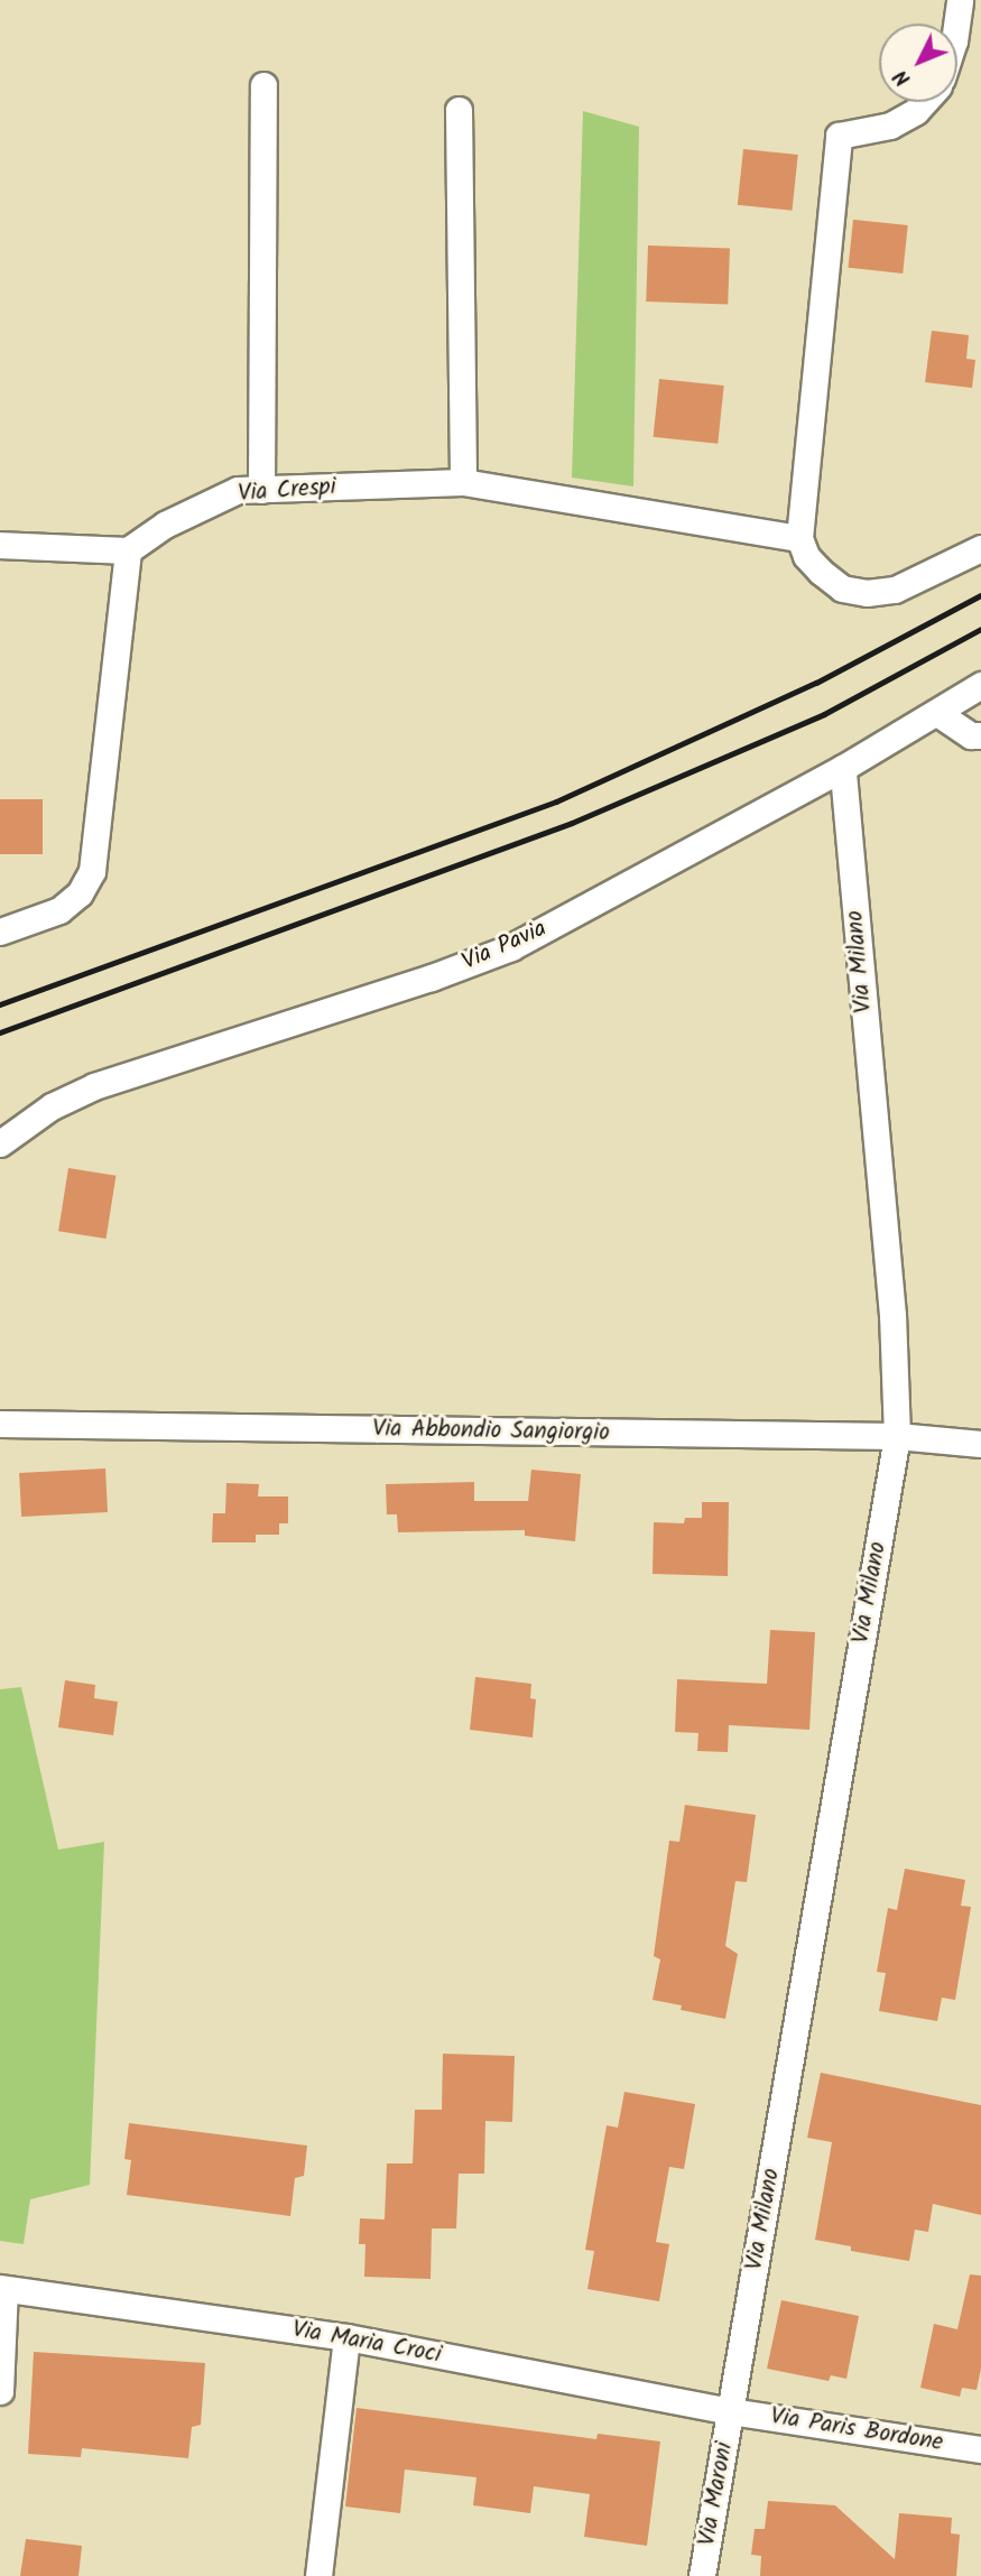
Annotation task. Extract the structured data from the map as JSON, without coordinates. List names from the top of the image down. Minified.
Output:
{"streets":{"street":["Via Crespi","Via Pavia","Via Milano","Via Abbondio Sangiorgio","Via Maria Croci","Via Paris Bordone","Via Maroni"]},"crossings":[["Via Pavia","Via Milano"],["Via Milano","Via Abbondio Sangiorgio"],["Via Milano","Via Maria Croci"],["Via Milano","Via Paris Bordone"],["Via Milano","Via Maroni"],["Via Maria Croci","Via Paris Bordone"],["Via Maria Croci","Via Maroni"],["Via Paris Bordone","Via Maroni"]],"north":"bottom left"}
